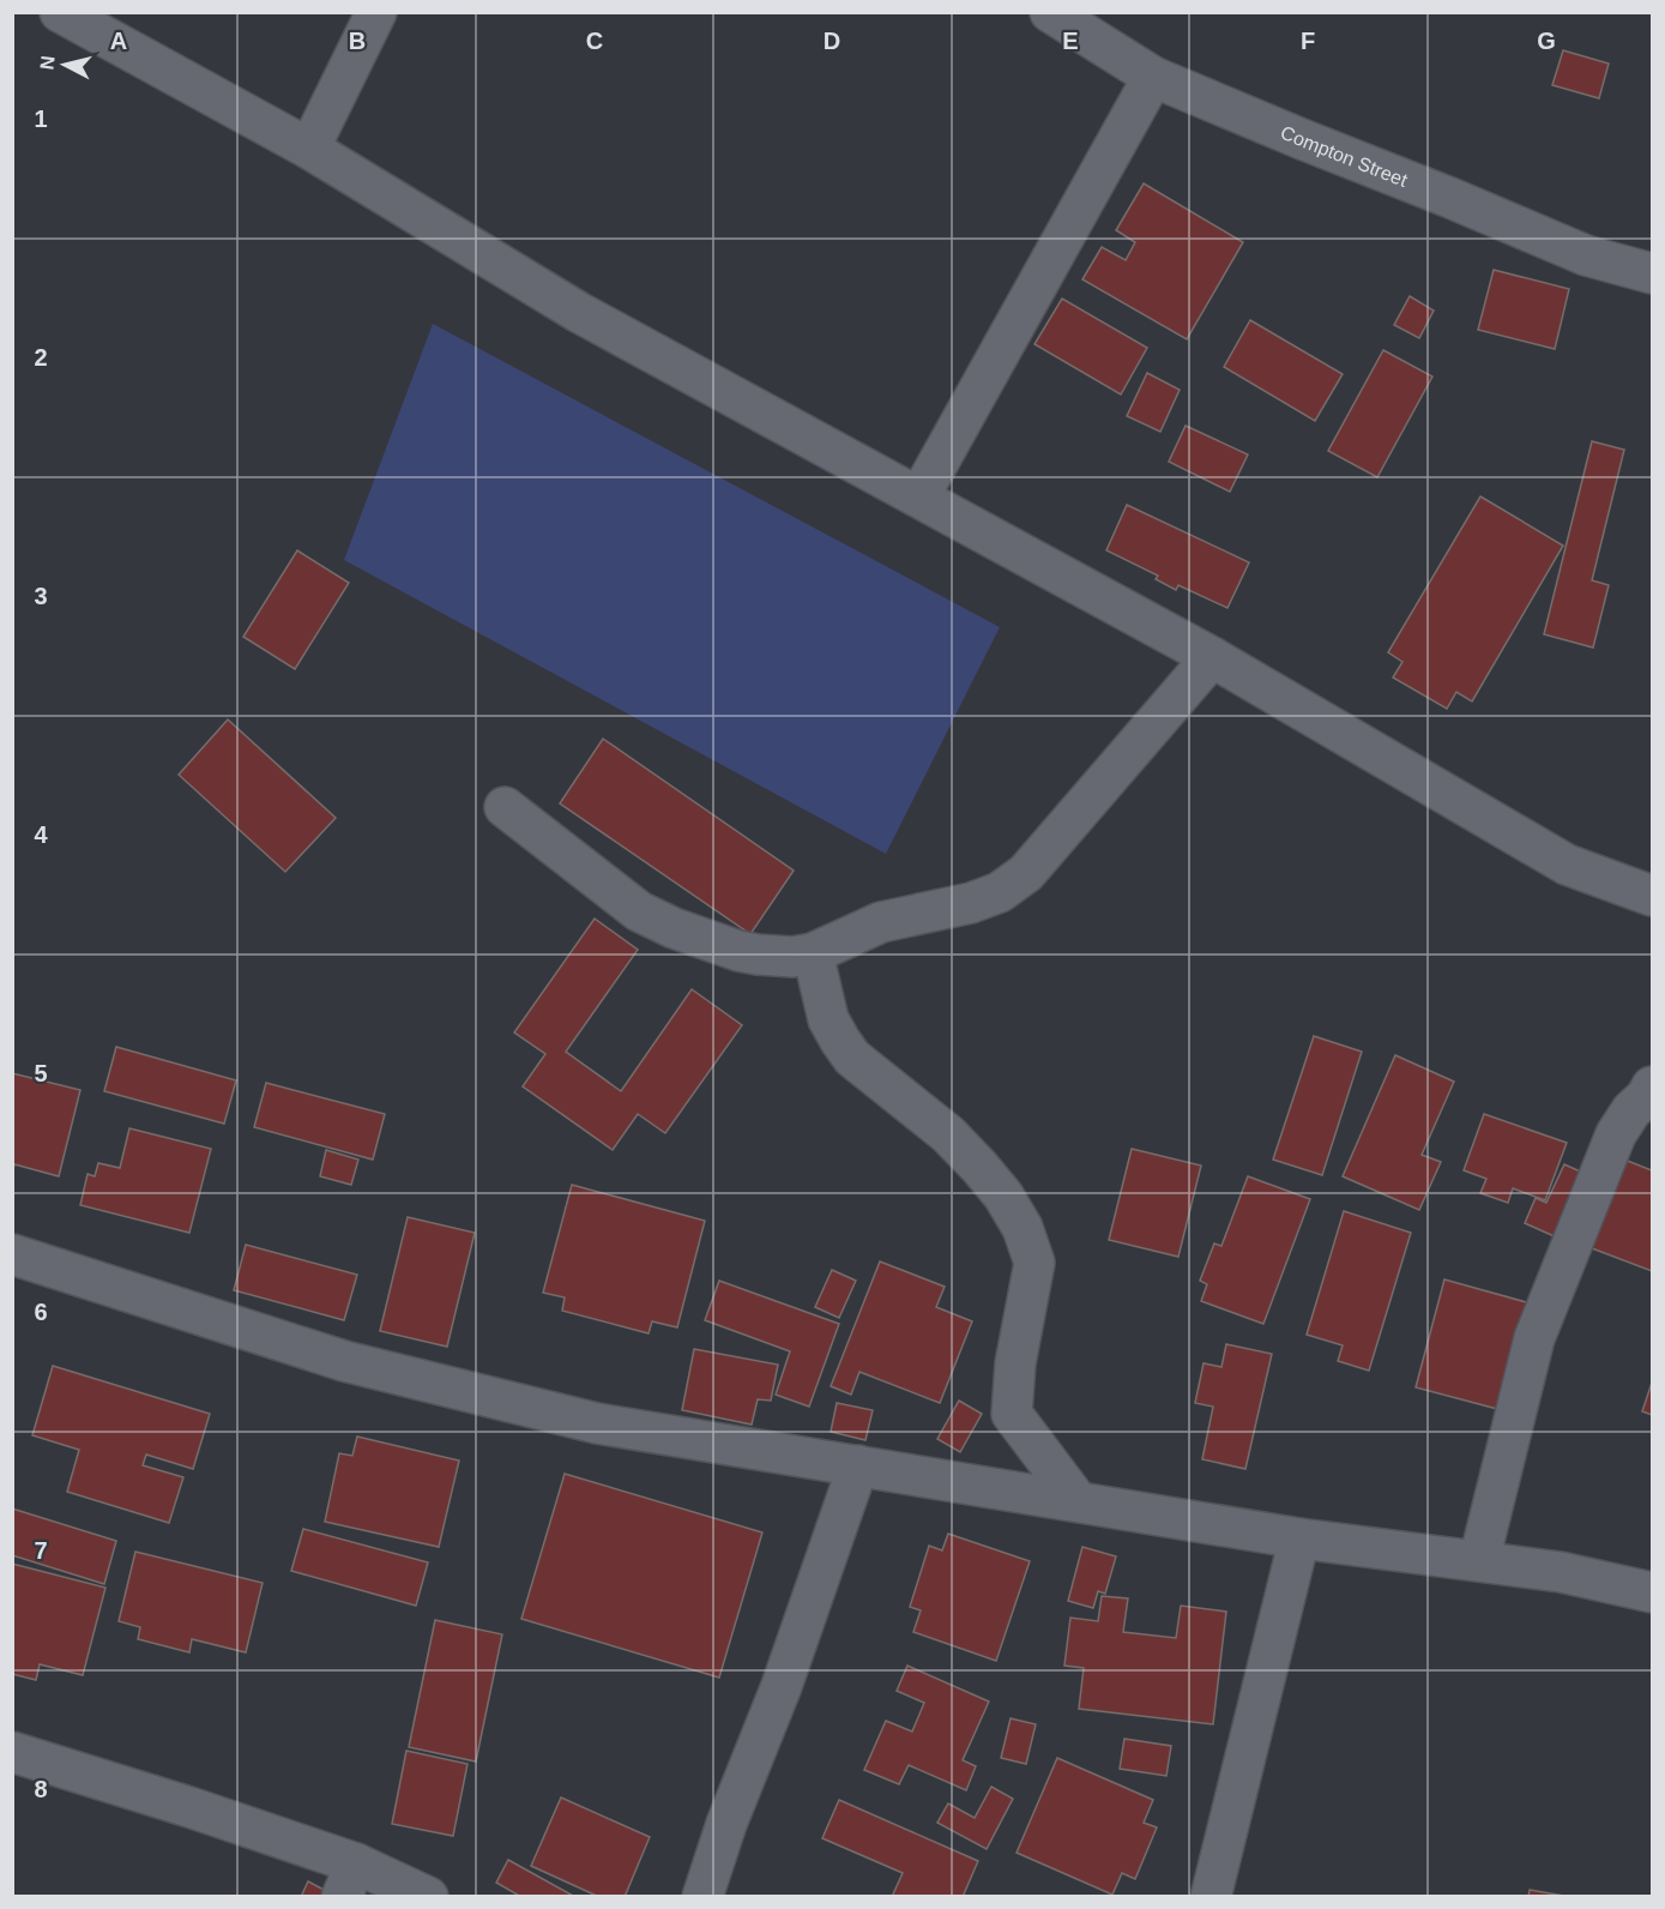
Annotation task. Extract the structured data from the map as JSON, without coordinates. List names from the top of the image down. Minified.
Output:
{"streets":{"street":["Compton Street"]},"north":"left","grid":{"columns":["A","B","C","D","E","F","G"],"rows":["1","2","3","4","5","6","7","8"]}}
